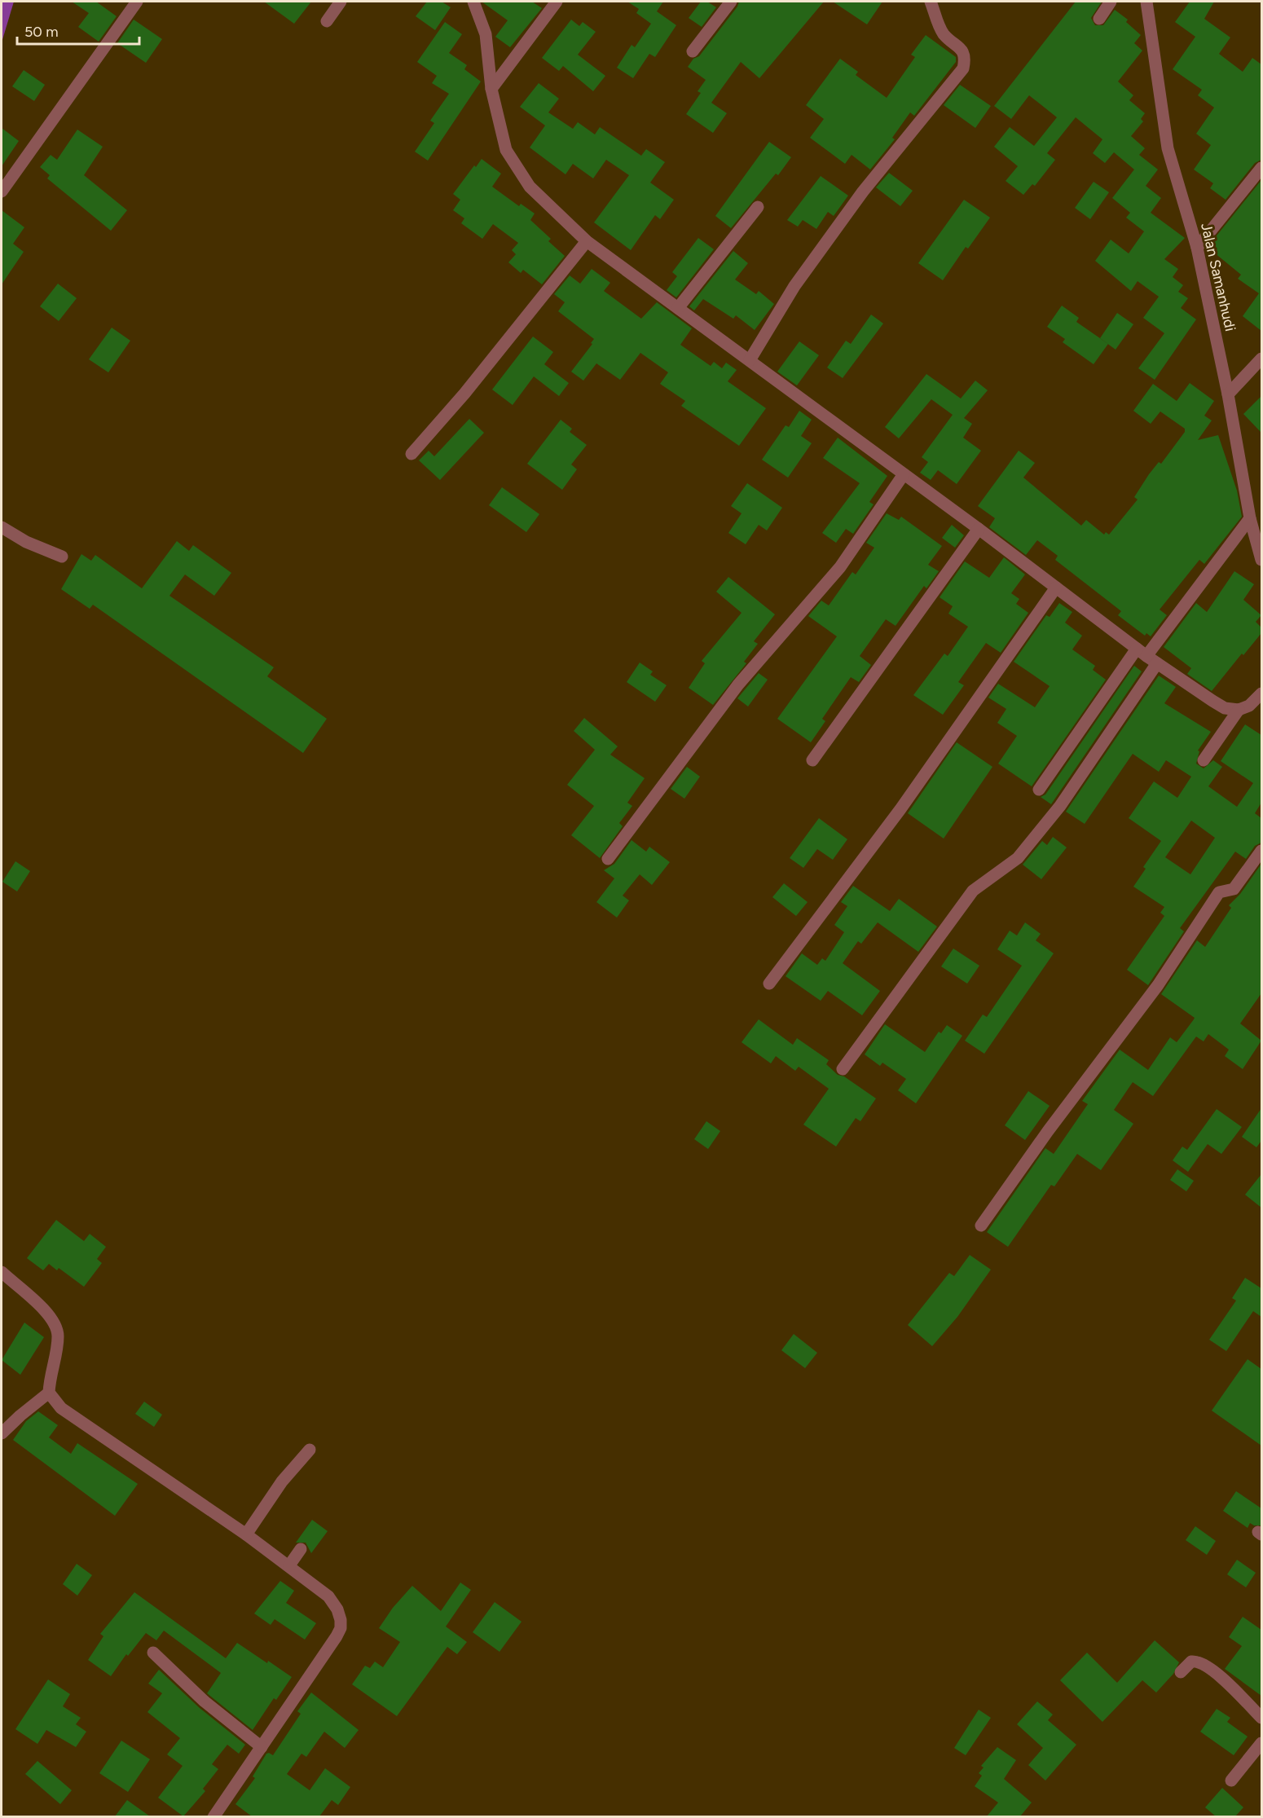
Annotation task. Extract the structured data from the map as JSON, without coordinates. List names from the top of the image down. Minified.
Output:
{"streets":{"street":["Jalan Samanhudi"]},"scale_bar":"50 m"}
